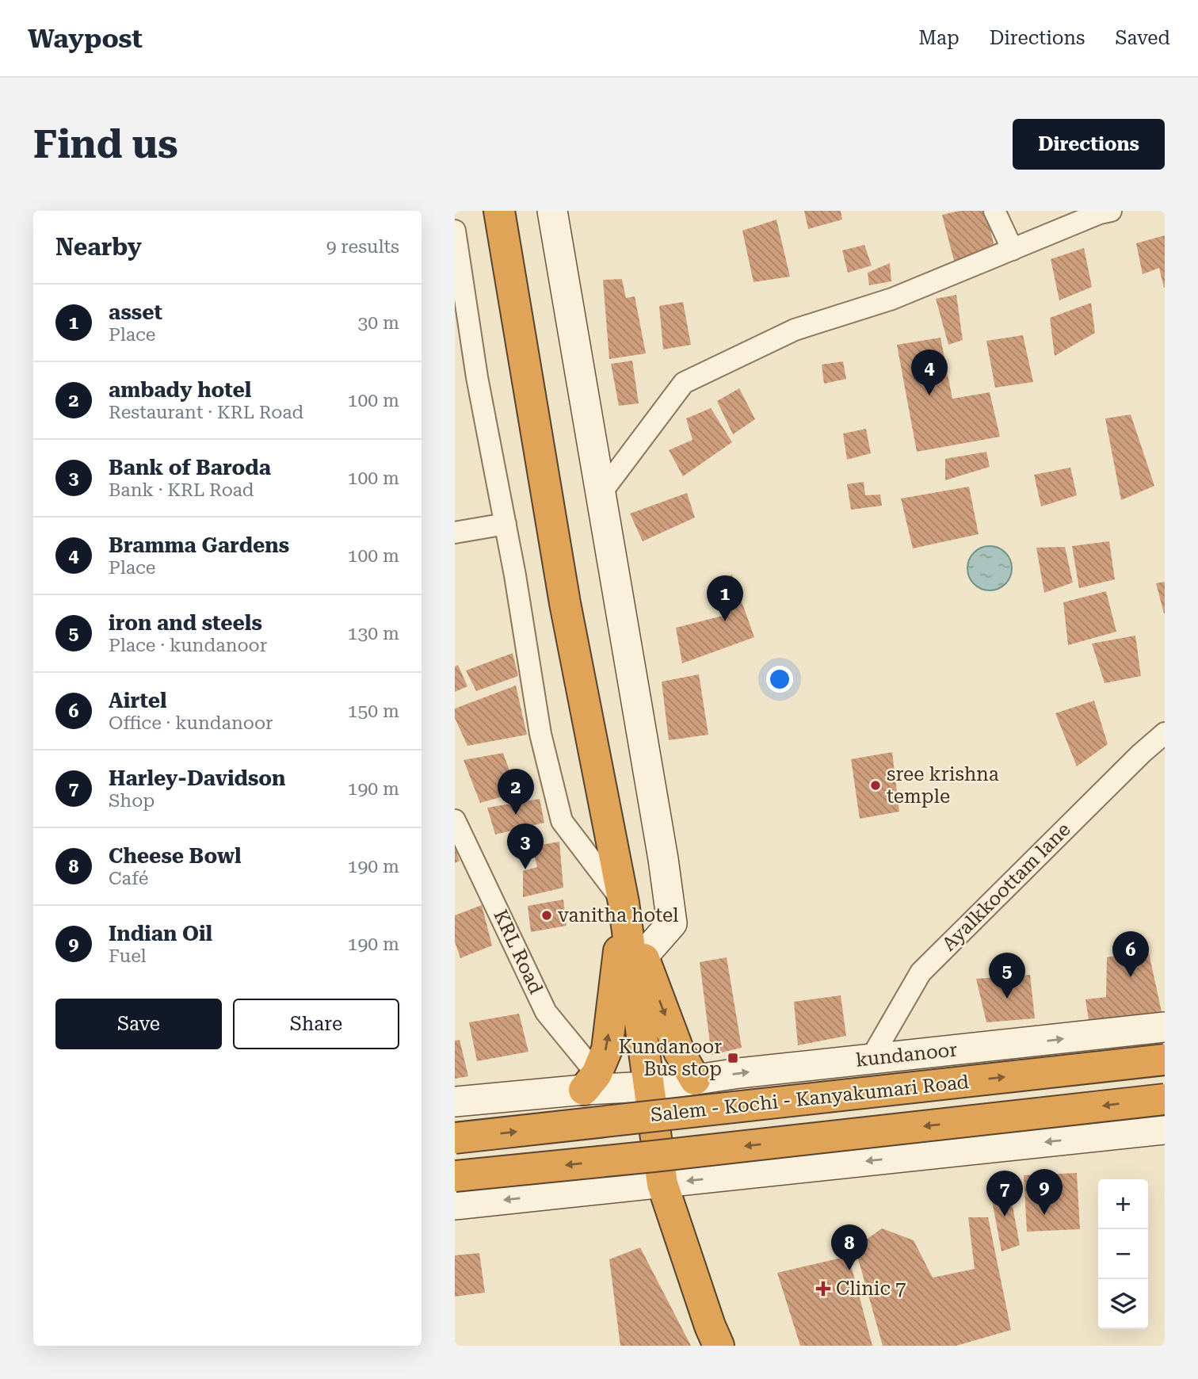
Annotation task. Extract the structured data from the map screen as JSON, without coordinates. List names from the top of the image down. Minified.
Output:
{"streets":{"highway":["Salem - Kochi - Kanyakumari Road"],"street":["Ayalkkoottam lane","KRL Road","kundanoor"]},"crossings":[["Ayalkkoottam lane","kundanoor"],["KRL Road","kundanoor"]],"places":{"other":["sree krishna temple","vanitha hotel"],"transit":["Kundanoor Bus stop"],"health":["Clinic 7"]},"page":{"header":"Waypost","nav":["Map","Directions","Saved"],"buttons":["Directions",["Save","Share"]],"title":"Find us","heading":["Nearby","9 results"],"list":[{"mark":"1","name":"asset","note":"Place","value":"30 m"},{"mark":"2","name":"ambady hotel","note":"Restaurant · KRL Road","value":"100 m"},{"mark":"3","name":"Bank of Baroda","note":"Bank · KRL Road","value":"100 m"},{"mark":"4","name":"Bramma Gardens","note":"Place","value":"100 m"},{"mark":"5","name":"iron and steels","note":"Place · kundanoor","value":"130 m"},{"mark":"6","name":"Airtel","note":"Office · kundanoor","value":"150 m"},{"mark":"7","name":"Harley-Davidson","note":"Shop","value":"190 m"},{"mark":"8","name":"Cheese Bowl","note":"Café","value":"190 m"},{"mark":"9","name":"Indian Oil","note":"Fuel","value":"190 m"}],"pins":["4","1","2","3","6","5","9","7","8"],"map_buttons":["+","−"]}}
